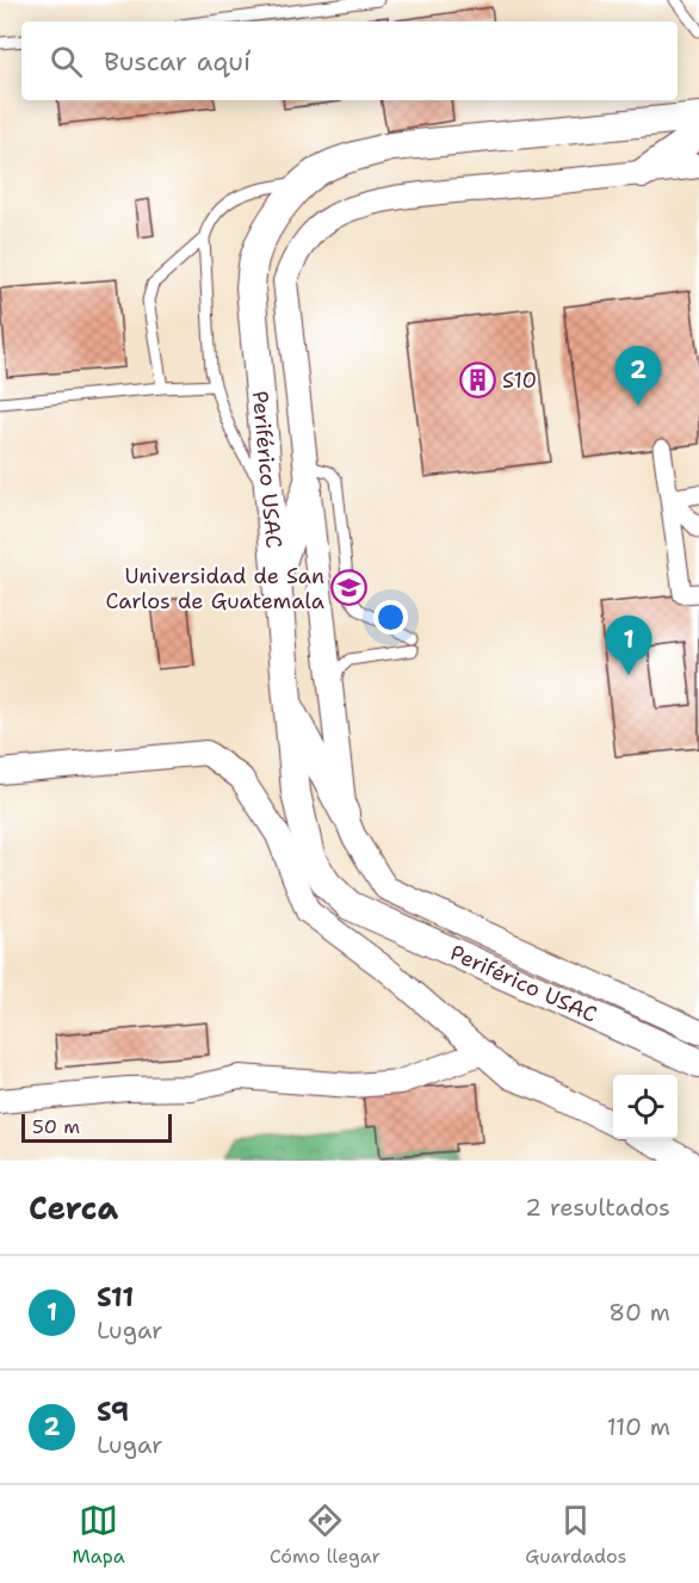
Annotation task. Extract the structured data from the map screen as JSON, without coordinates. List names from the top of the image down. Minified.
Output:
{"streets":{"street":["Periférico USAC"]},"places":{"building":["S10"],"school or university":["Universidad de San Carlos de Guatemala"]},"scale_bar":"50 m","page":{"search":"Buscar aquí","pins":["2","1"],"scale":"50 m","heading":["Cerca","2 resultados"],"list":[{"mark":"1","name":"S11","note":"Lugar","value":"80 m"},{"mark":"2","name":"S9","note":"Lugar","value":"110 m"}],"nav":["Mapa","Cómo llegar","Guardados"]}}
